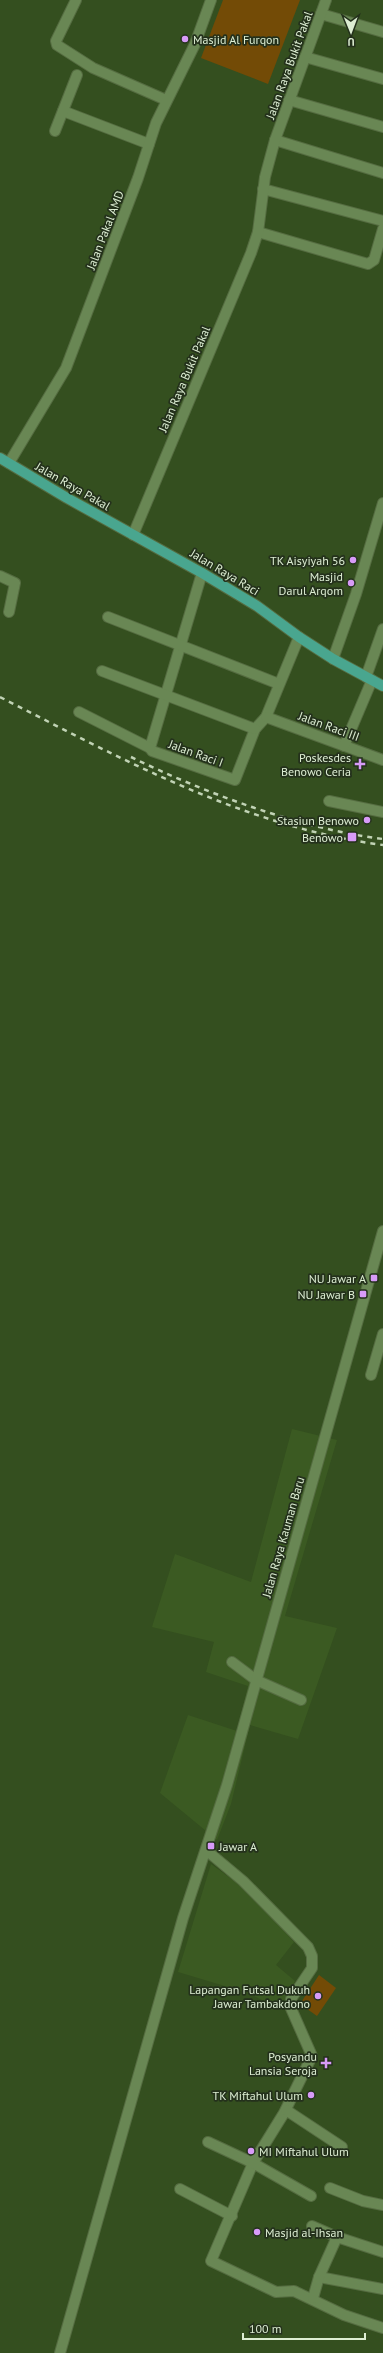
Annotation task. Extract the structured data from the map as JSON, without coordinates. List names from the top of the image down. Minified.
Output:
{"streets":{"main road":["Jalan Raya Pakal","Jalan Raya Raci"],"street":["Jalan Raya Bukit Pakal","Jalan Pakal AMD","Jalan Raci III","Jalan Raci I","Jalan Raya Kauman Baru"]},"crossings":[["Jalan Raya Bukit Pakal","Jalan Raya Pakal"],["Jalan Raya Bukit Pakal","Jalan Raya Raci"],["Jalan Pakal AMD","Jalan Raya Pakal"],["Jalan Raya Pakal","Jalan Raya Raci"],["Jalan Raya Raci","Jalan Raci I"],["Jalan Raci III","Jalan Raci I"]],"places":{"other":["Masjid Al Furqon","TK Aisyiyah 56","Masjid Darul Arqom","Stasiun Benowo","Lapangan Futsal Dukuh Jawar Tambakdono","TK Miftahul Ulum","MI Miftahul Ulum","Masjid al-Ihsan"],"health":["Poskesdes Benowo Ceria","Posyandu Lansia Seroja"],"transit":["Benowo","NU Jawar A","NU Jawar B","Jawar A"]},"scale_bar":"100 m","north":"bottom"}
